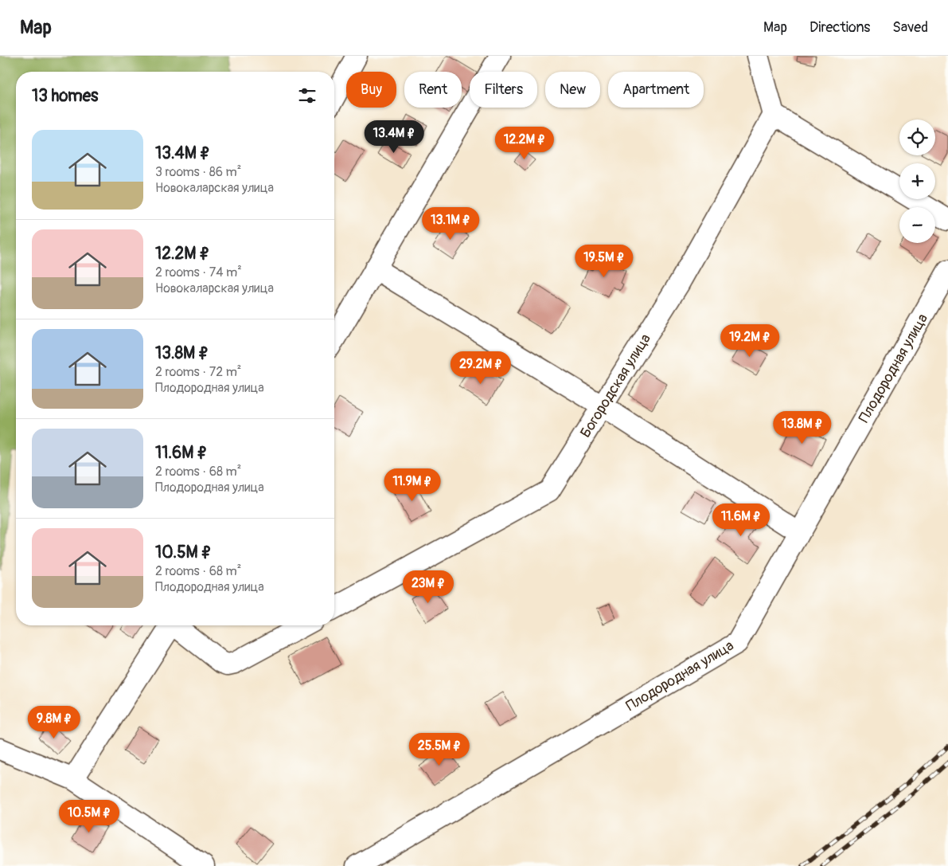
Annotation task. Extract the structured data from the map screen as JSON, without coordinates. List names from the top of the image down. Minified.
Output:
{"streets":{"street":["Плодородная улица","Богородская улица"]},"page":{"header":"Map","nav":["Map","Directions","Saved"],"chip":["Buy","Rent","Filters","New","Apartment"],"heading":"13 homes","map_buttons":["+","−"],"list":[{"name":"13.4M ₽","note":"3 rooms · 86 m² · Новокаларская улица"},{"name":"12.2M ₽","note":"2 rooms · 74 m² · Новокаларская улица"},{"name":"13.8M ₽","note":"2 rooms · 72 m² · Плодородная улица"},{"name":"11.6M ₽","note":"2 rooms · 68 m² · Плодородная улица"},{"name":"10.5M ₽","note":"2 rooms · 68 m² · Плодородная улица"}],"price":["13.4M ₽","12.2M ₽","13.1M ₽","19.5M ₽","19.2M ₽","29.2M ₽","13.8M ₽","11.9M ₽","11.6M ₽","23M ₽","9.8M ₽","25.5M ₽","10.5M ₽"]}}
